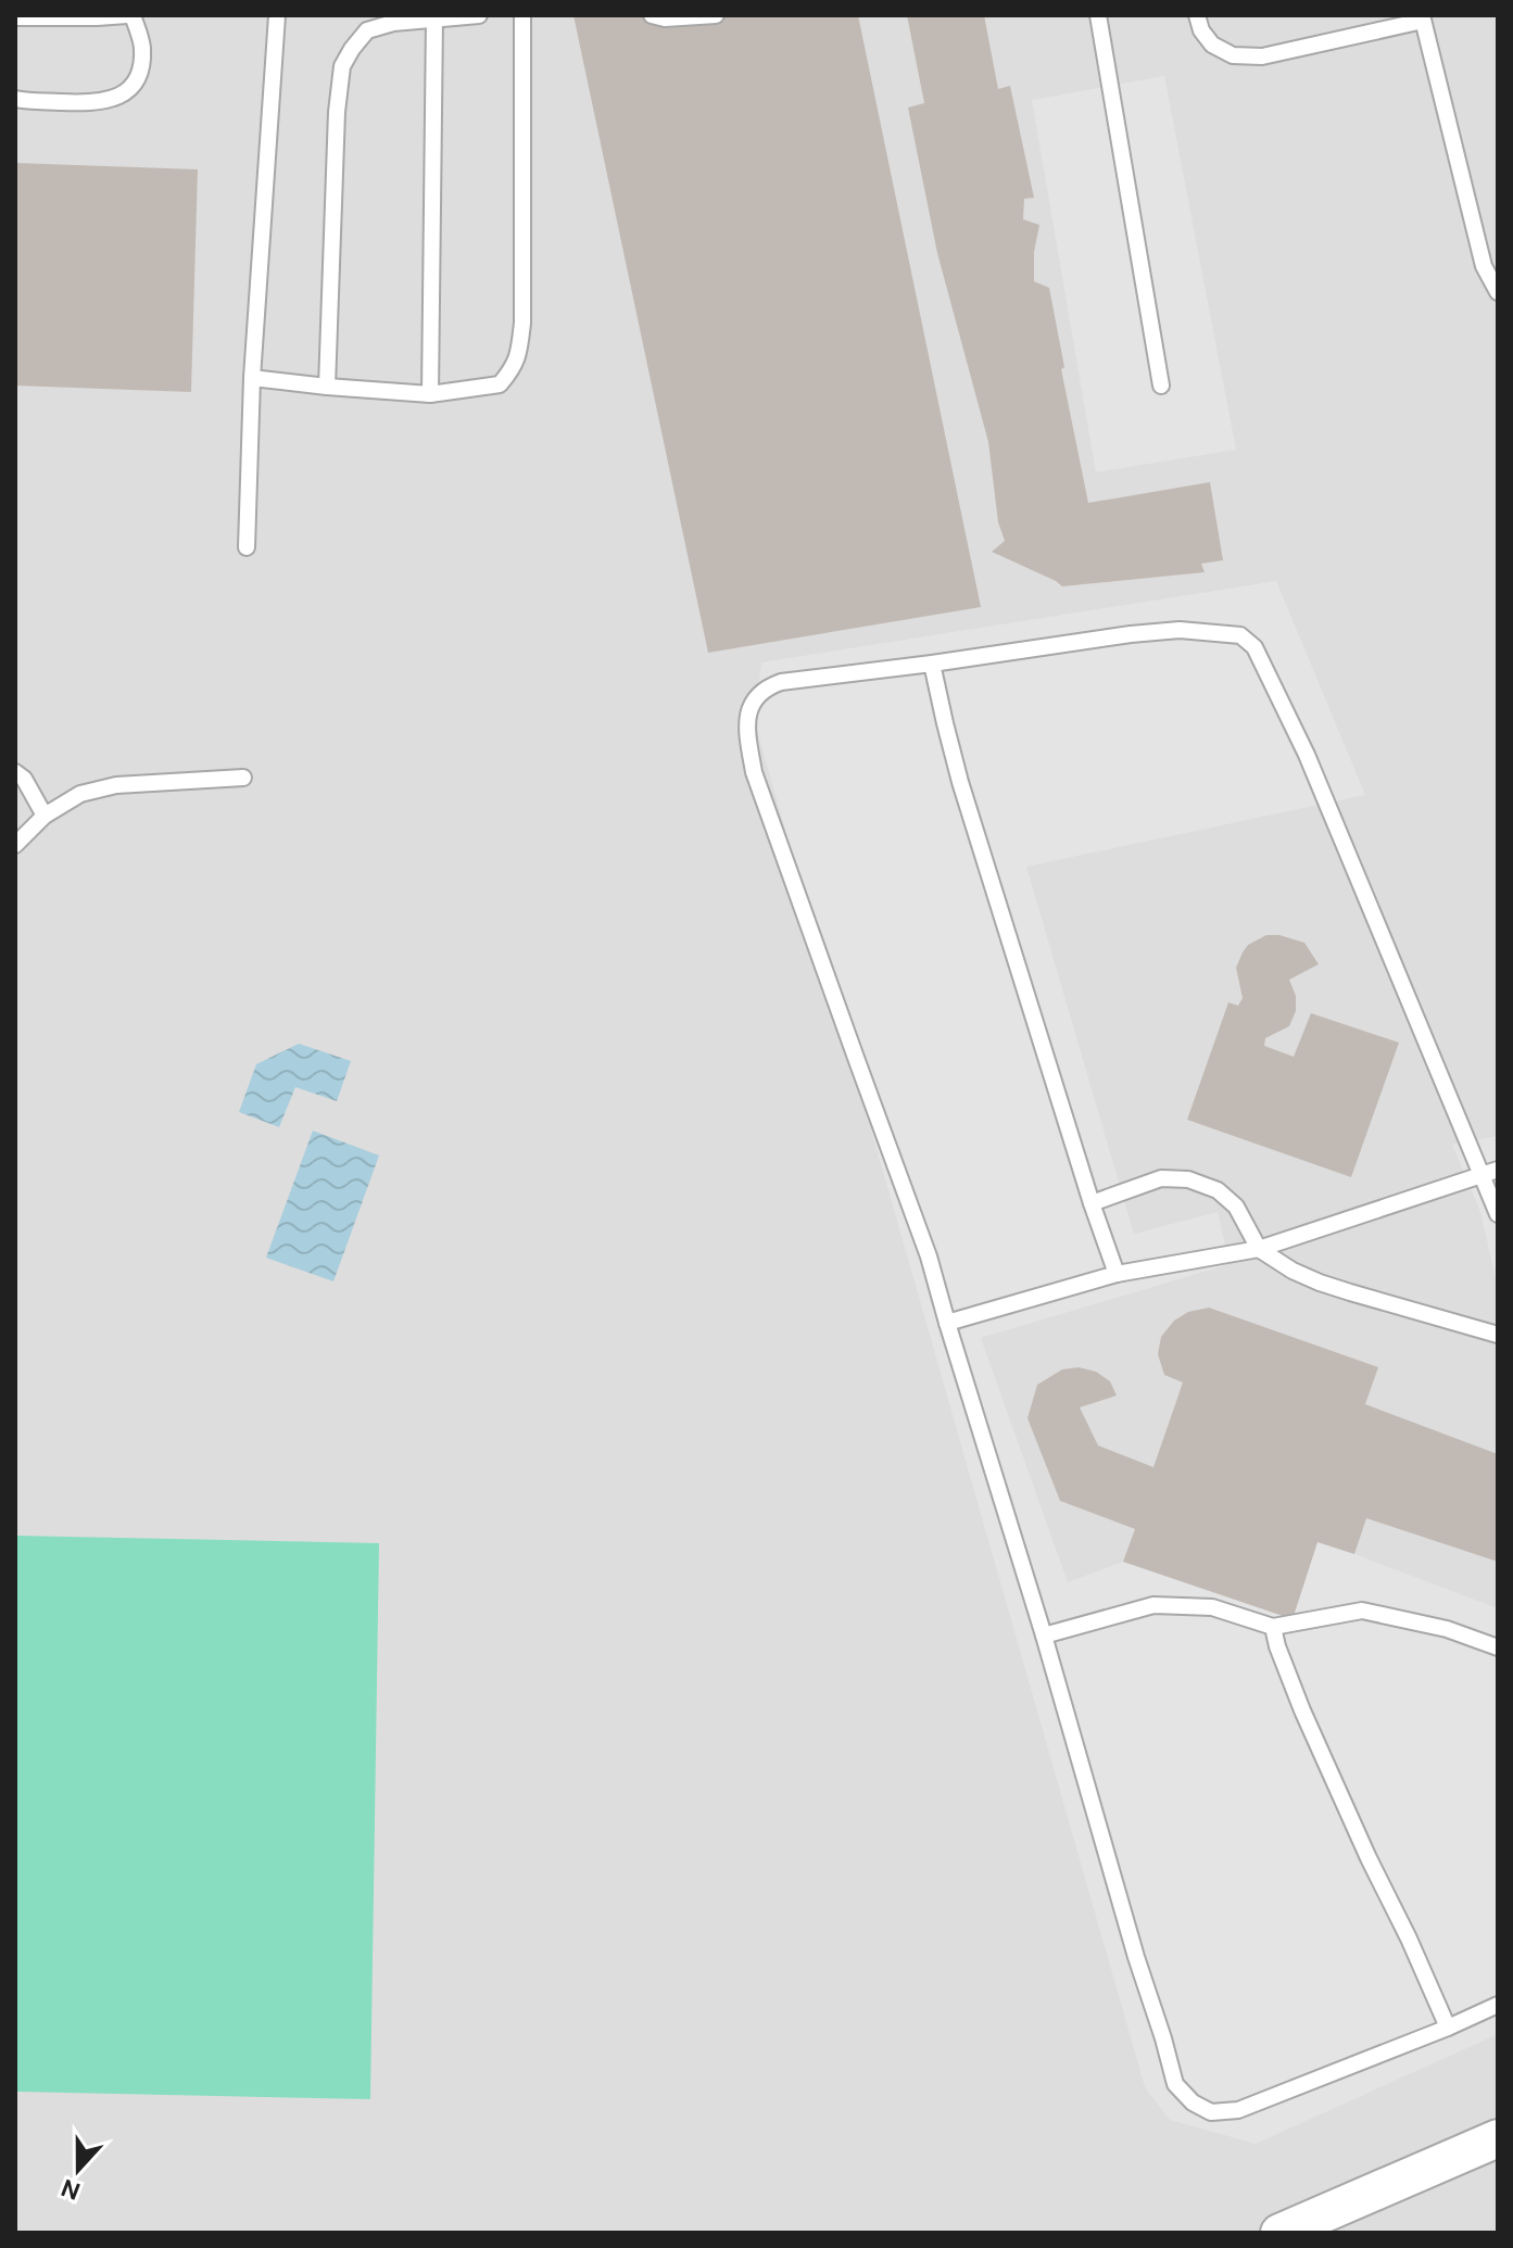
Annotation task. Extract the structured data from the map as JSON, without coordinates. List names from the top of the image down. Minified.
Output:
{"north":"bottom"}
